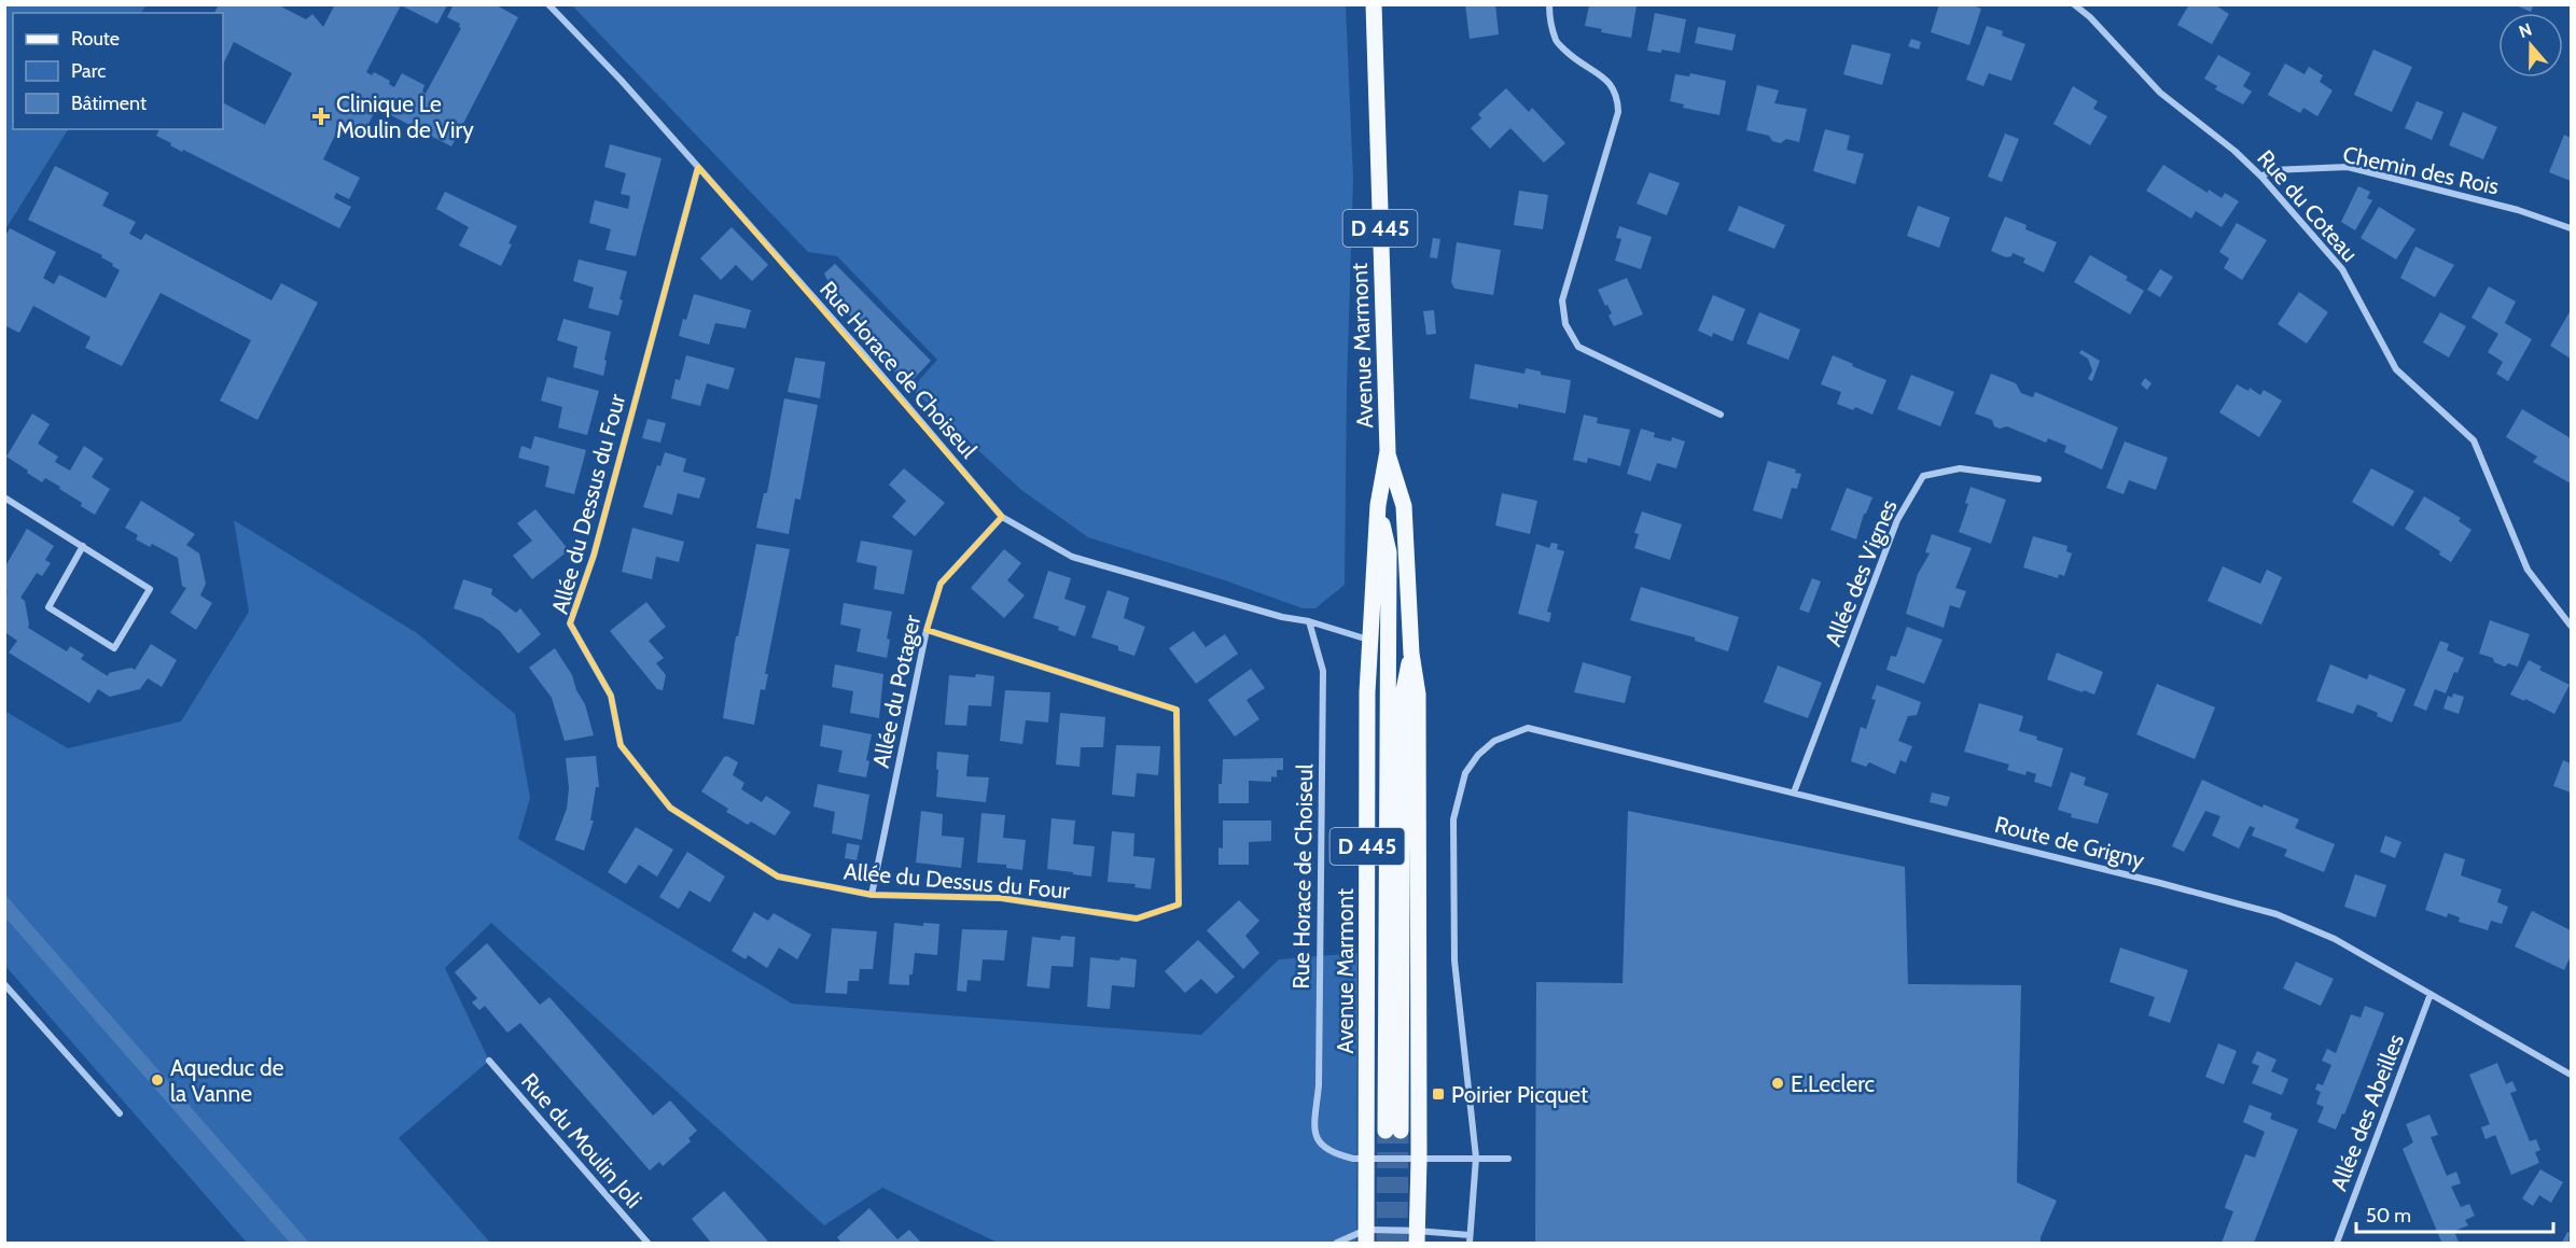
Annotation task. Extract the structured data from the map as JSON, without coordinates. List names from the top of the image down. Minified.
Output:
{"streets":{"main road":["D 445","Avenue Marmont"],"street":["Chemin des Rois","Rue du Coteau","Rue Horace de Choiseul","Allée du Dessus du Four","Allée des Vignes","Allée du Potager","Route de Grigny","Allée des Abeilles","Rue du Moulin Joli"]},"crossings":[["Chemin des Rois","Rue du Coteau"],["Avenue Marmont","Rue Horace de Choiseul"],["Rue Horace de Choiseul","Allée du Dessus du Four"],["Rue Horace de Choiseul","Allée du Potager"],["Allée du Dessus du Four","Allée du Potager"],["Allée des Vignes","Route de Grigny"],["Route de Grigny","Allée des Abeilles"]],"places":{"health":["Clinique Le Moulin de Viry"],"other":["Aqueduc de la Vanne","E.Leclerc"],"transit":["Poirier Picquet"]},"legend":["Route","Parc","Bâtiment"],"scale_bar":"50 m","north":"top"}
